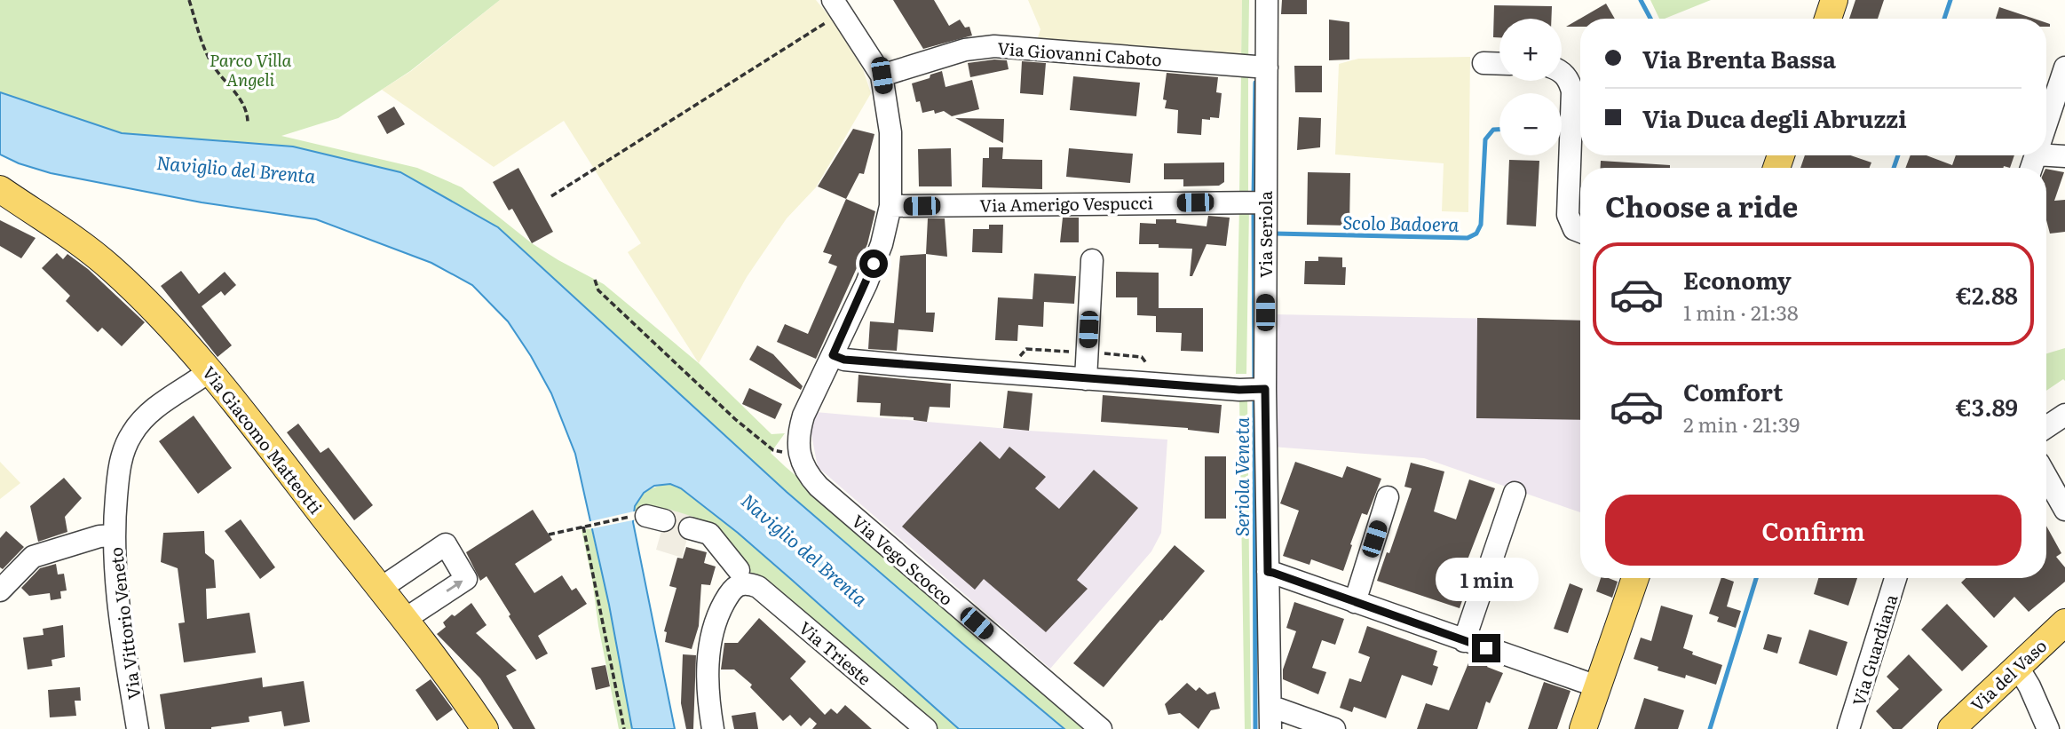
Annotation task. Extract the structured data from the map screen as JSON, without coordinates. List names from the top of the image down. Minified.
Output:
{"streets":{"main road":["Via Giacomo Matteotti","Via del Vaso"],"street":["Via Giovanni Caboto","Via Amerigo Vespucci","Via Seriola","Via Vego Scocco","Via Vittorio Veneto","Via Guardiana","Via Trieste"]},"crossings":[["Via Giovanni Caboto","Via Seriola"],["Via Amerigo Vespucci","Via Seriola"],["Via Giacomo Matteotti","Via Vittorio Veneto"]],"water":["Naviglio del Brenta","Scolo Badoera","Seriola Veneta"],"parks":["Parco Villa Angeli"],"page":{"map_buttons":["+","−"],"banner":["Via Brenta Bassa","Via Duca degli Abruzzi"],"heading":"Choose a ride","list":[{"name":"Economy","note":"1 min · 21:38","value":"€2.88"},{"name":"Comfort","note":"2 min · 21:39","value":"€3.89"}],"buttons":"Confirm","bubble":"1 min"}}
